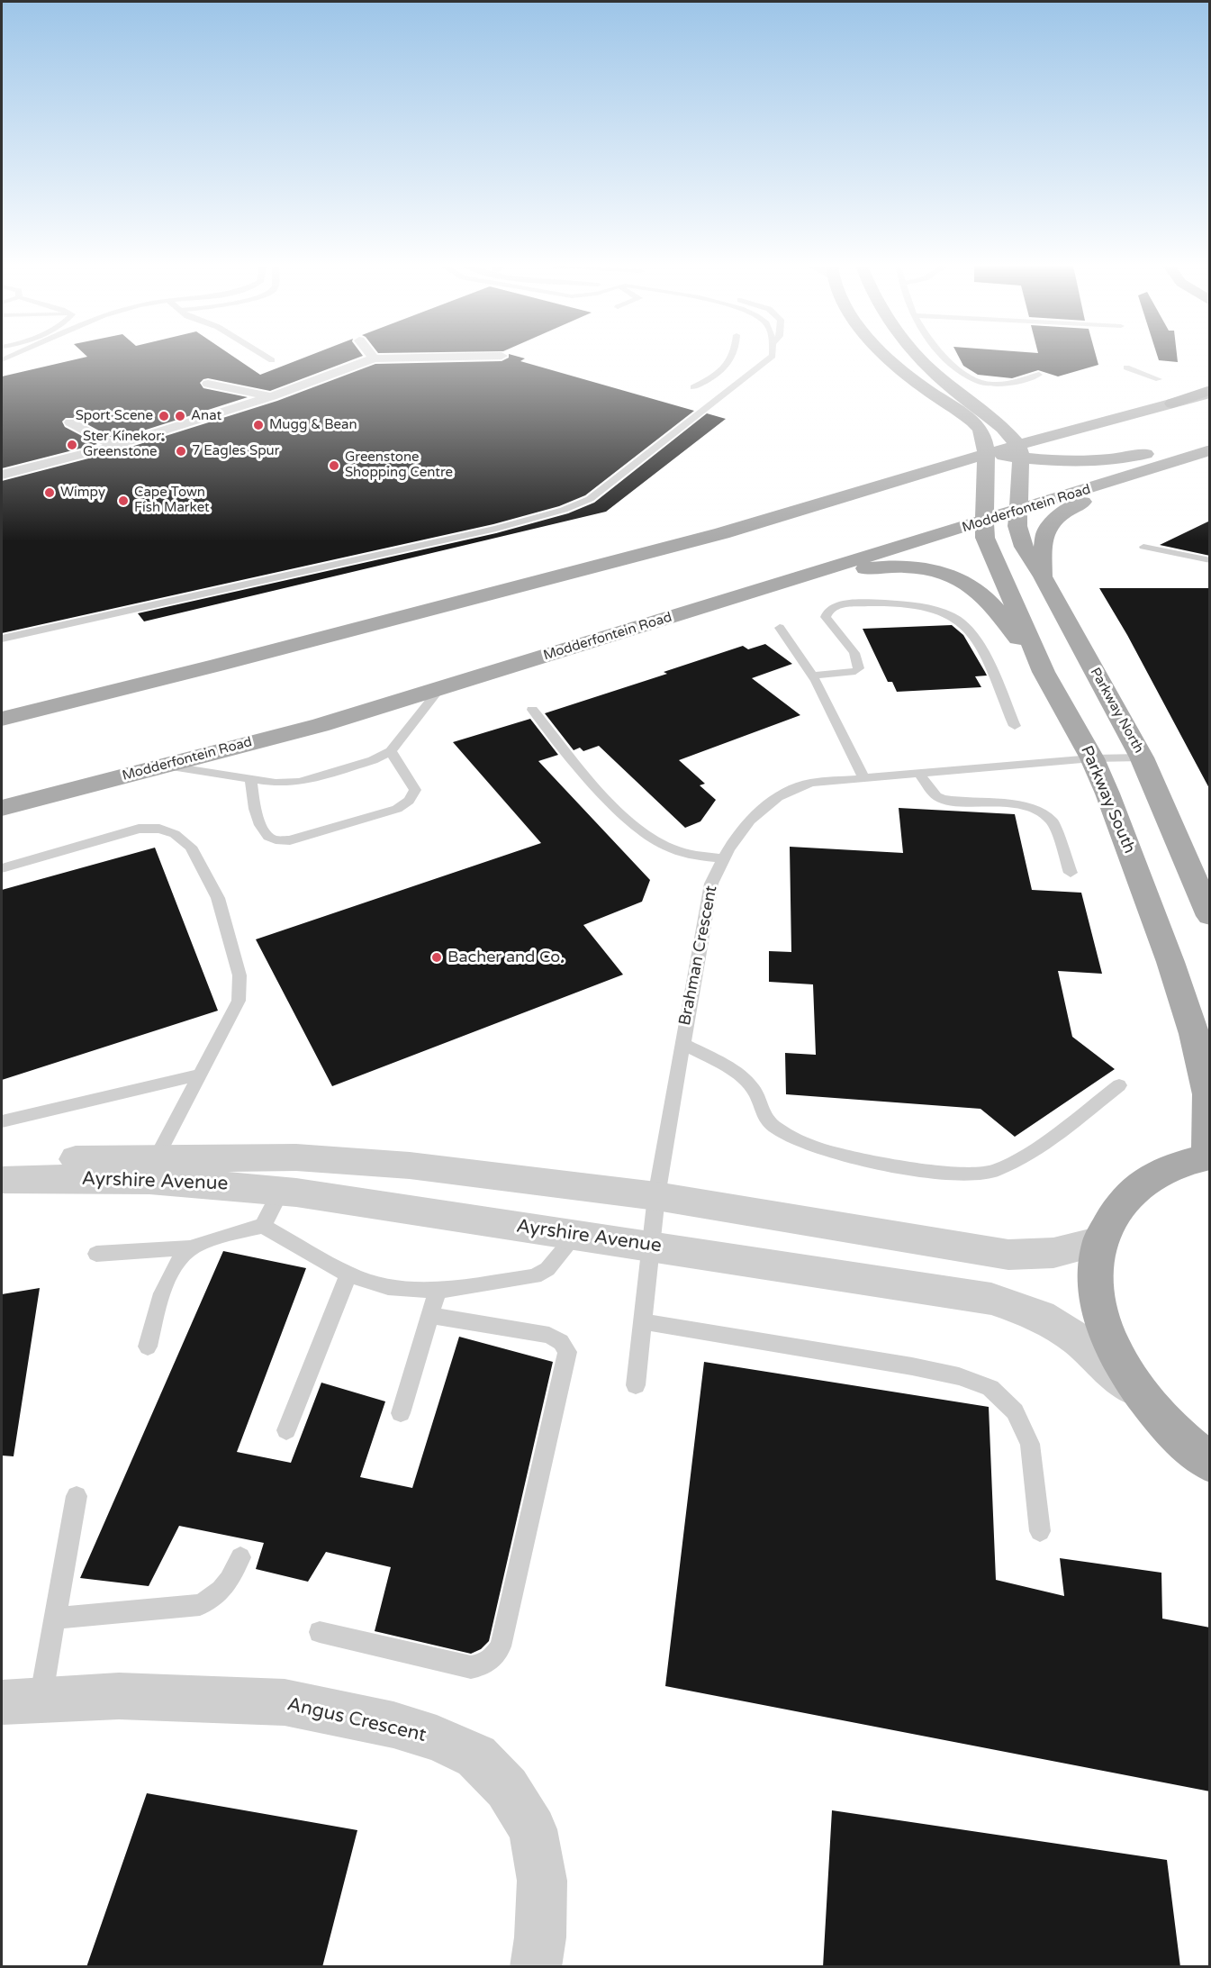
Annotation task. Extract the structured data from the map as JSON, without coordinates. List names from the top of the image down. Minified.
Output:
{"streets":{"main road":["Modderfontein Road","Parkway North","Parkway South"],"street":["Ayrshire Avenue","Angus Crescent"],"lane":["Brahman Crescent"]},"crossings":[["Modderfontein Road","Parkway North"],["Modderfontein Road","Parkway South"],["Parkway North","Brahman Crescent"],["Parkway South","Brahman Crescent"],["Brahman Crescent","Ayrshire Avenue"]],"places":["Sport Scene","Anat","Mugg & Bean","Ster Kinekor: Greenstone","7 Eagles Spur","Greenstone Shopping Centre","Wimpy","Cape Town Fish Market","Bacher and Co."]}
